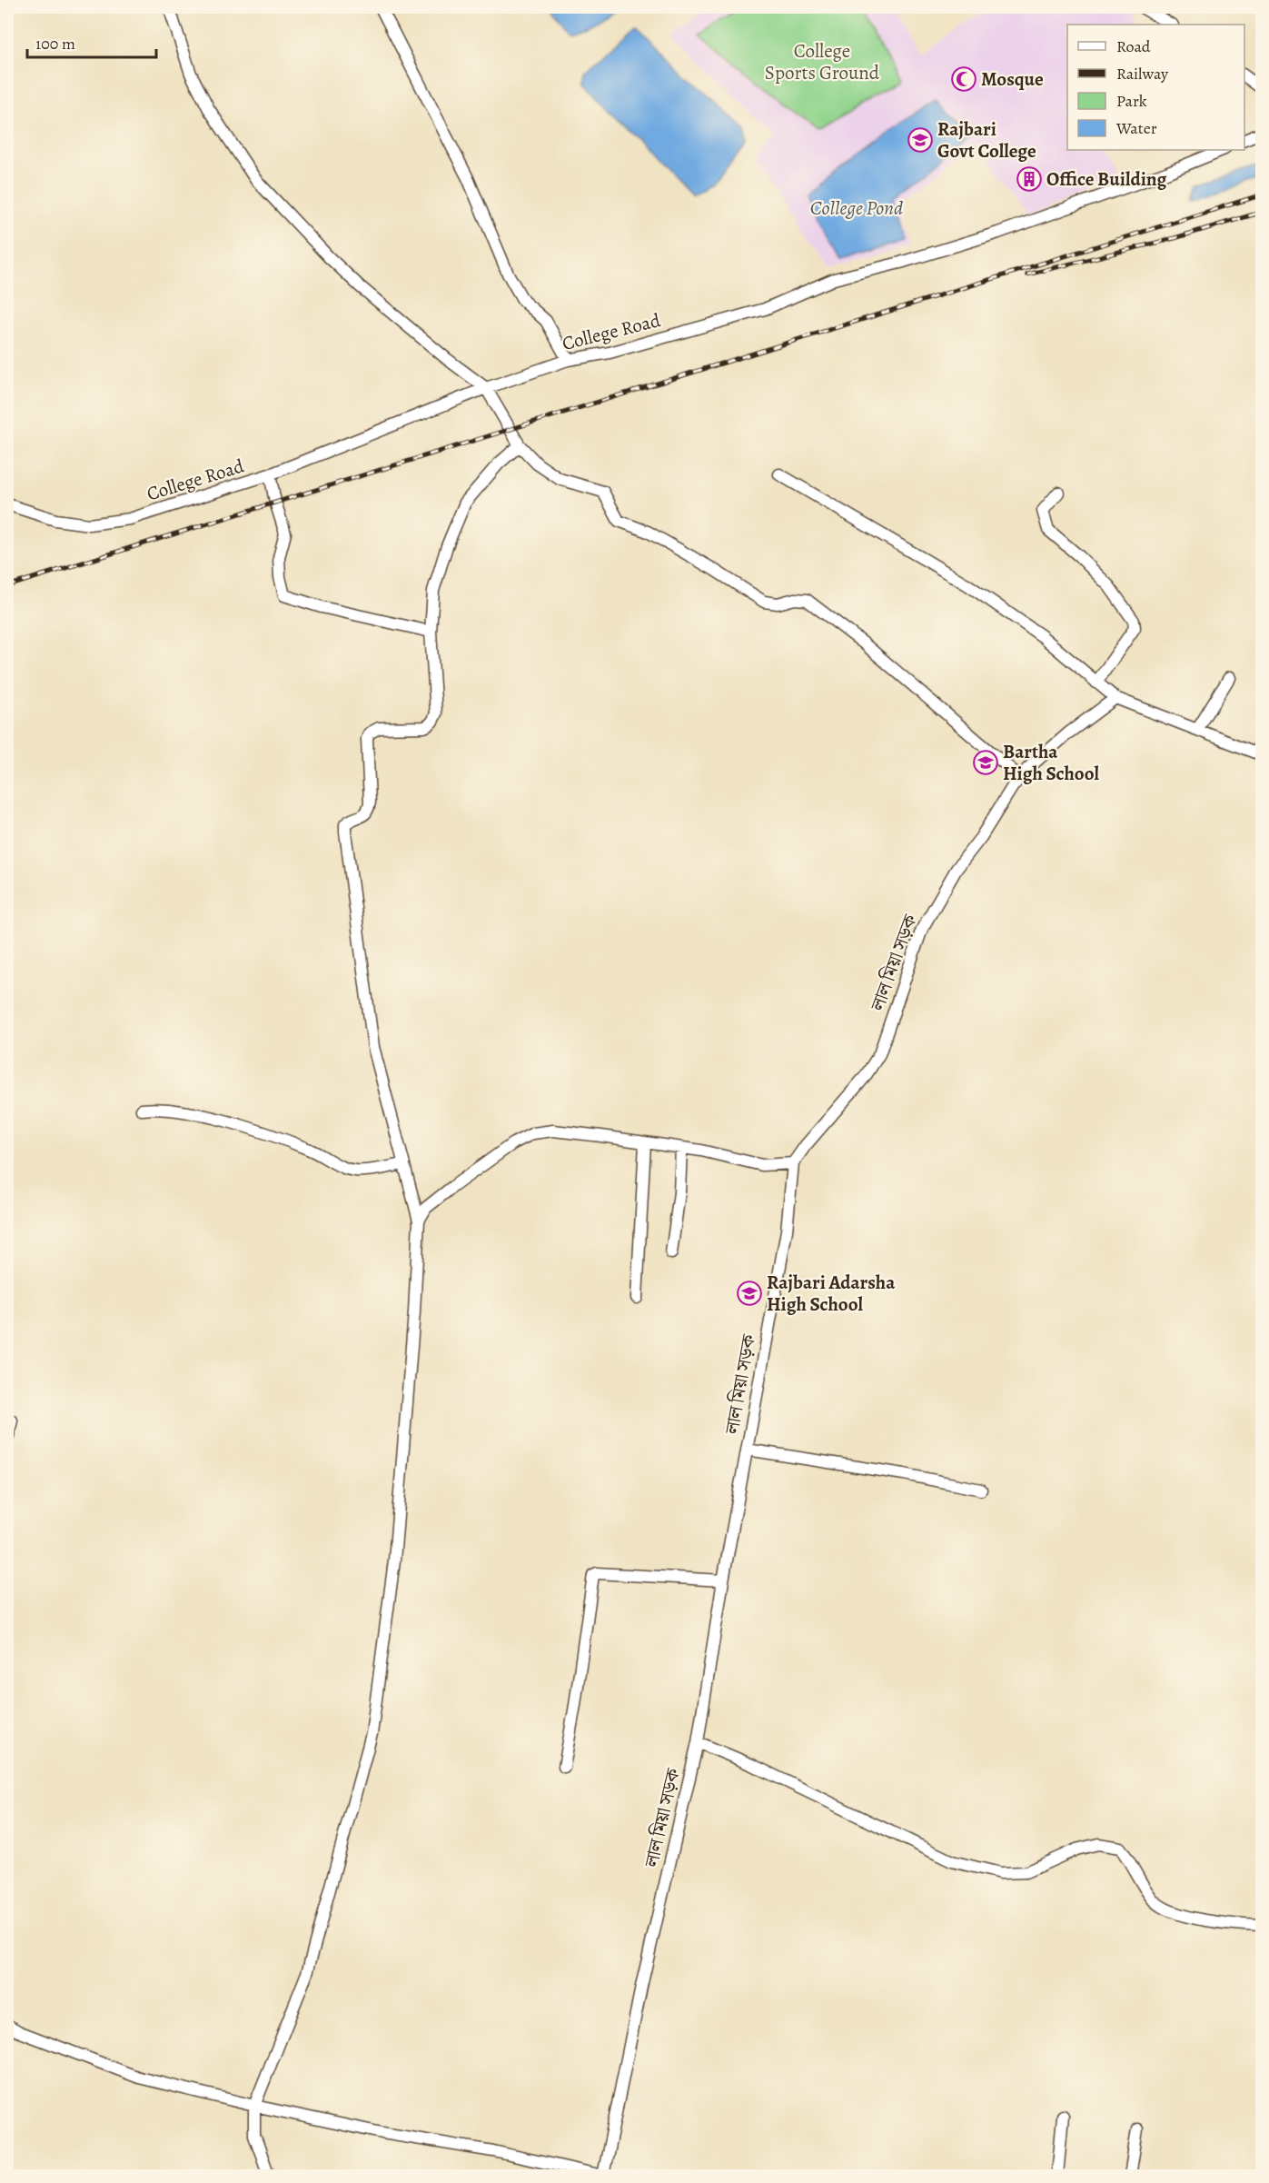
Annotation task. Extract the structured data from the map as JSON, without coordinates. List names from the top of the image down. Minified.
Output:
{"streets":{"street":["College Road","লাল মিয়া সড়ক"]},"water":["College Pond"],"parks":["College Sports Ground"],"places":{"mosque":["Mosque"],"school or university":["Rajbari Govt College","Bartha High School","Rajbari Adarsha High School"],"building":["Office Building"]},"legend":["Road","Railway","Park","Water"],"scale_bar":"100 m"}
